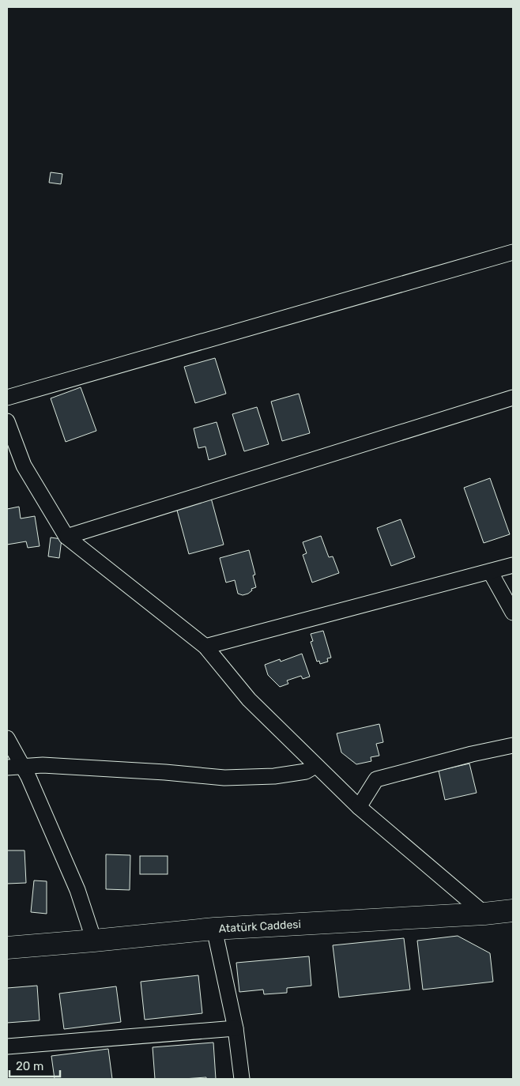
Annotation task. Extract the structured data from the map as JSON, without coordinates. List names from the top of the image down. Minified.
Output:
{"streets":{"main road":["Atatürk Caddesi"]},"scale_bar":"20 m"}
